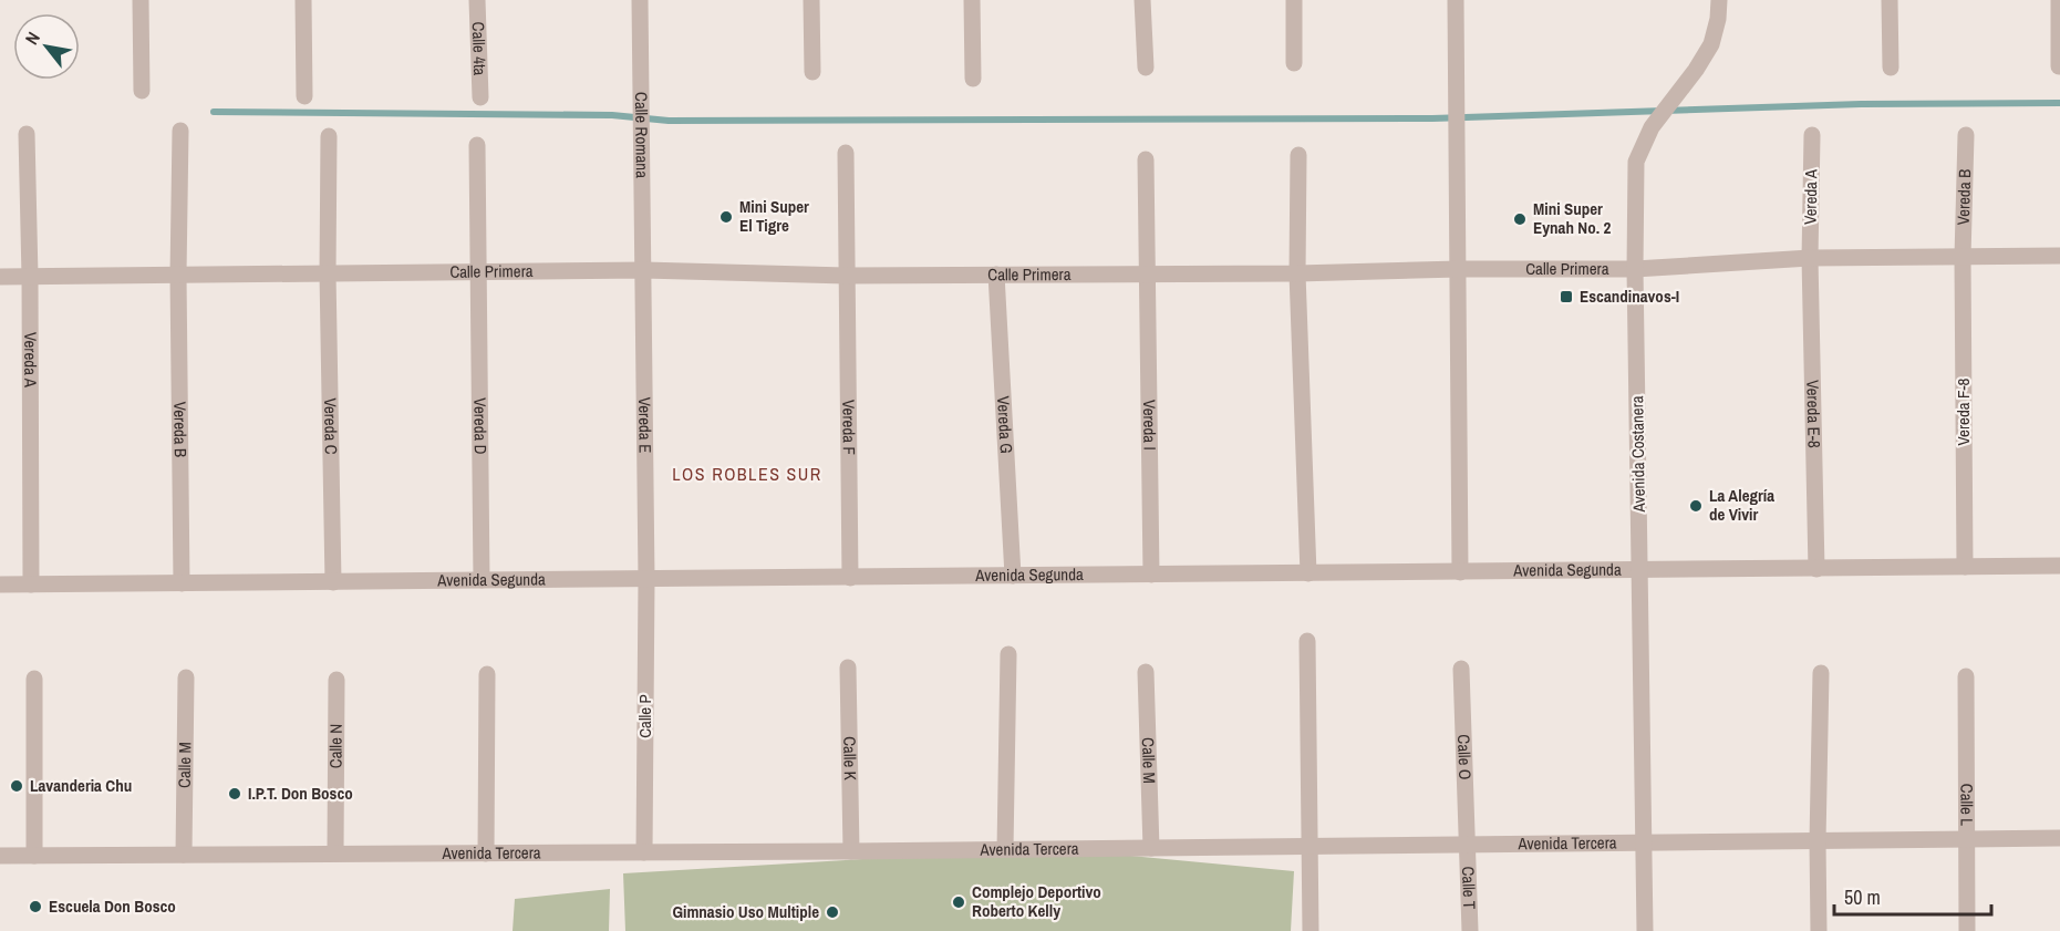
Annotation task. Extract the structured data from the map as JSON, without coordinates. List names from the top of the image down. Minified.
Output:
{"streets":{"street":["Calle 4ta","Calle Romana","Vereda B","Vereda A","Calle Primera","Vereda F-8","Vereda E-8","Vereda I","Vereda E","Vereda G","Vereda D","Vereda F","Vereda C","Avenida Costanera","Avenida Segunda","Calle P","Calle N","Calle O","Calle K","Calle M","Calle L","Avenida Tercera","Calle T"]},"crossings":[["Calle Romana","Calle Primera"],["Calle Romana","Vereda E"],["Vereda B","Calle Primera"],["Vereda B","Vereda F-8"],["Vereda B","Avenida Segunda"],["Vereda A","Calle Primera"],["Vereda A","Vereda E-8"],["Vereda A","Avenida Segunda"],["Calle Primera","Vereda F-8"],["Calle Primera","Vereda E-8"],["Calle Primera","Vereda I"],["Calle Primera","Vereda E"],["Calle Primera","Vereda G"],["Calle Primera","Vereda D"],["Calle Primera","Vereda F"],["Calle Primera","Vereda C"],["Calle Primera","Avenida Costanera"],["Vereda F-8","Avenida Segunda"],["Vereda E-8","Avenida Segunda"],["Vereda I","Avenida Segunda"],["Vereda E","Avenida Segunda"],["Vereda E","Calle P"],["Vereda G","Avenida Segunda"],["Vereda D","Avenida Segunda"],["Vereda F","Avenida Segunda"],["Vereda C","Avenida Segunda"],["Avenida Costanera","Avenida Segunda"],["Avenida Costanera","Avenida Tercera"],["Avenida Segunda","Calle P"],["Calle P","Avenida Tercera"],["Calle N","Avenida Tercera"],["Calle O","Avenida Tercera"],["Calle O","Calle T"],["Calle K","Avenida Tercera"],["Calle M","Avenida Tercera"],["Calle L","Avenida Tercera"],["Avenida Tercera","Calle T"]],"districts":["LOS ROBLES SUR"],"places":{"other":["Mini Super El Tigre","Mini Super Eynah No. 2","La Alegría de Vivir","Lavanderia Chu","I.P.T. Don Bosco","Complejo Deportivo Roberto Kelly","Escuela Don Bosco","Gimnasio Uso Multiple"],"transit":["Escandinavos-I"]},"scale_bar":"50 m","north":"top left"}
